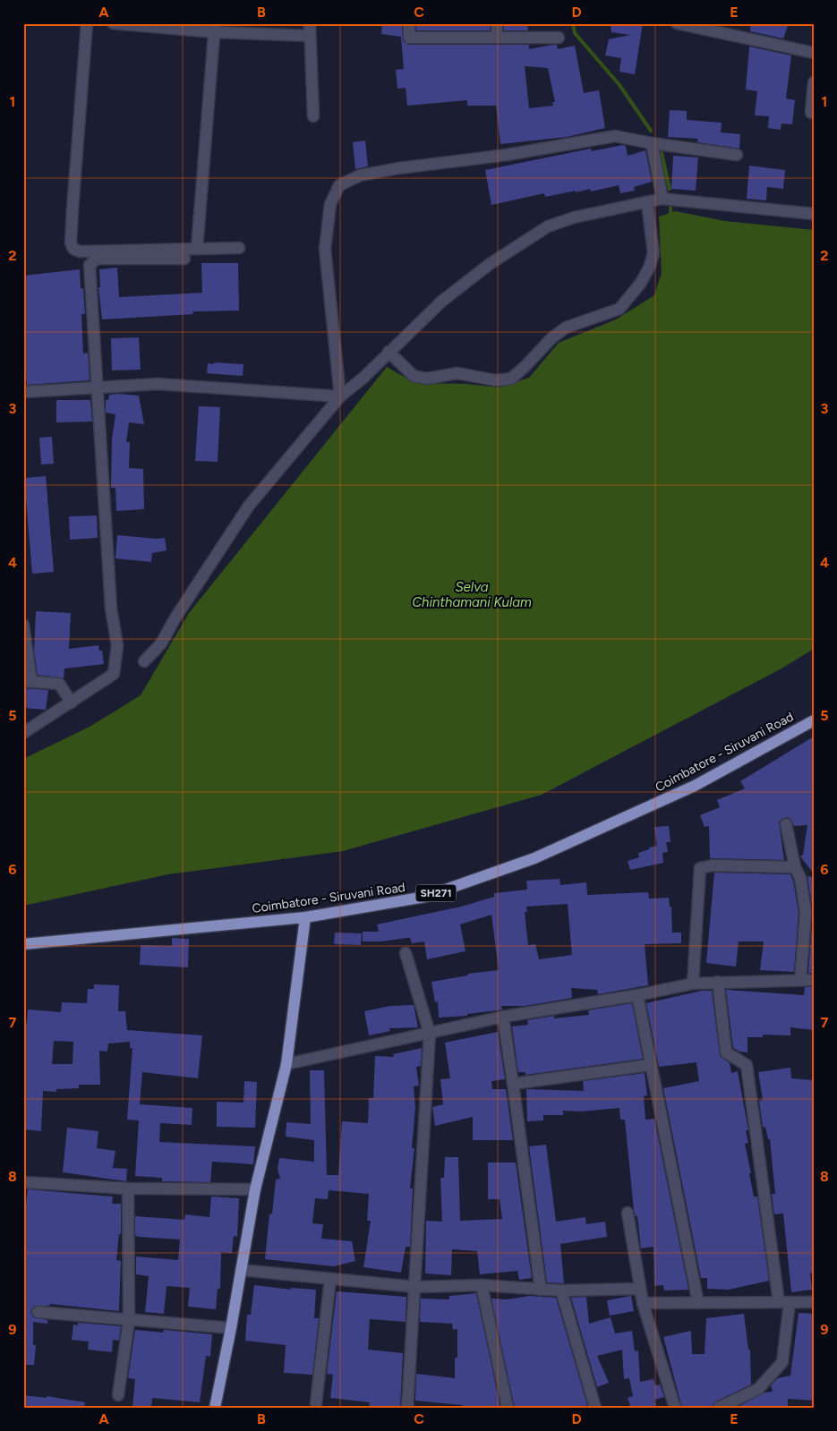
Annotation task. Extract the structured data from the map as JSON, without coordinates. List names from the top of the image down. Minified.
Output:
{"streets":{"main road":["Coimbatore - Siruvani Road","SH271"]},"water":["Selva Chinthamani Kulam"],"grid":{"columns":["A","B","C","D","E"],"rows":["1","2","3","4","5","6","7","8","9"]}}
